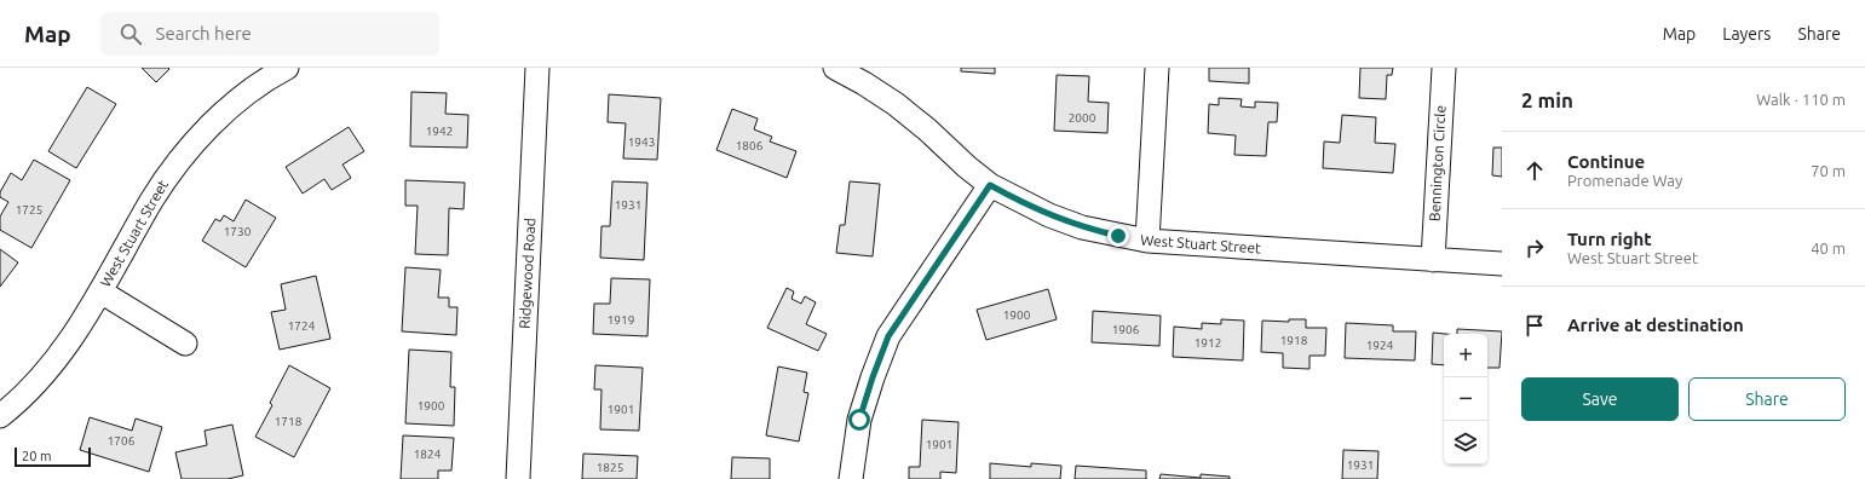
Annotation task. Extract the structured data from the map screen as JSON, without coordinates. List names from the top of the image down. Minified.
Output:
{"streets":{"street":["Bennington Circle","West Stuart Street","Ridgewood Road"]},"crossings":[["Bennington Circle","West Stuart Street"]],"house_numbers":["2000","1942","1943","1806","1931","1725","1730","1900","1919","1724","1906","1918","1912","1924","1900","1901","1718","1706","1901","1824","1931","1825"],"scale_bar":"20 m","page":{"header":"Map","search":"Search here","nav":["Map","Layers","Share"],"heading":["2 min","Walk · 110 m"],"list":[["Continue","Promenade Way","70 m"],["Turn right","West Stuart Street","40 m"],"Arrive at destination"],"map_buttons":["+","−"],"buttons":["Save","Share"],"scale":"20 m"}}
